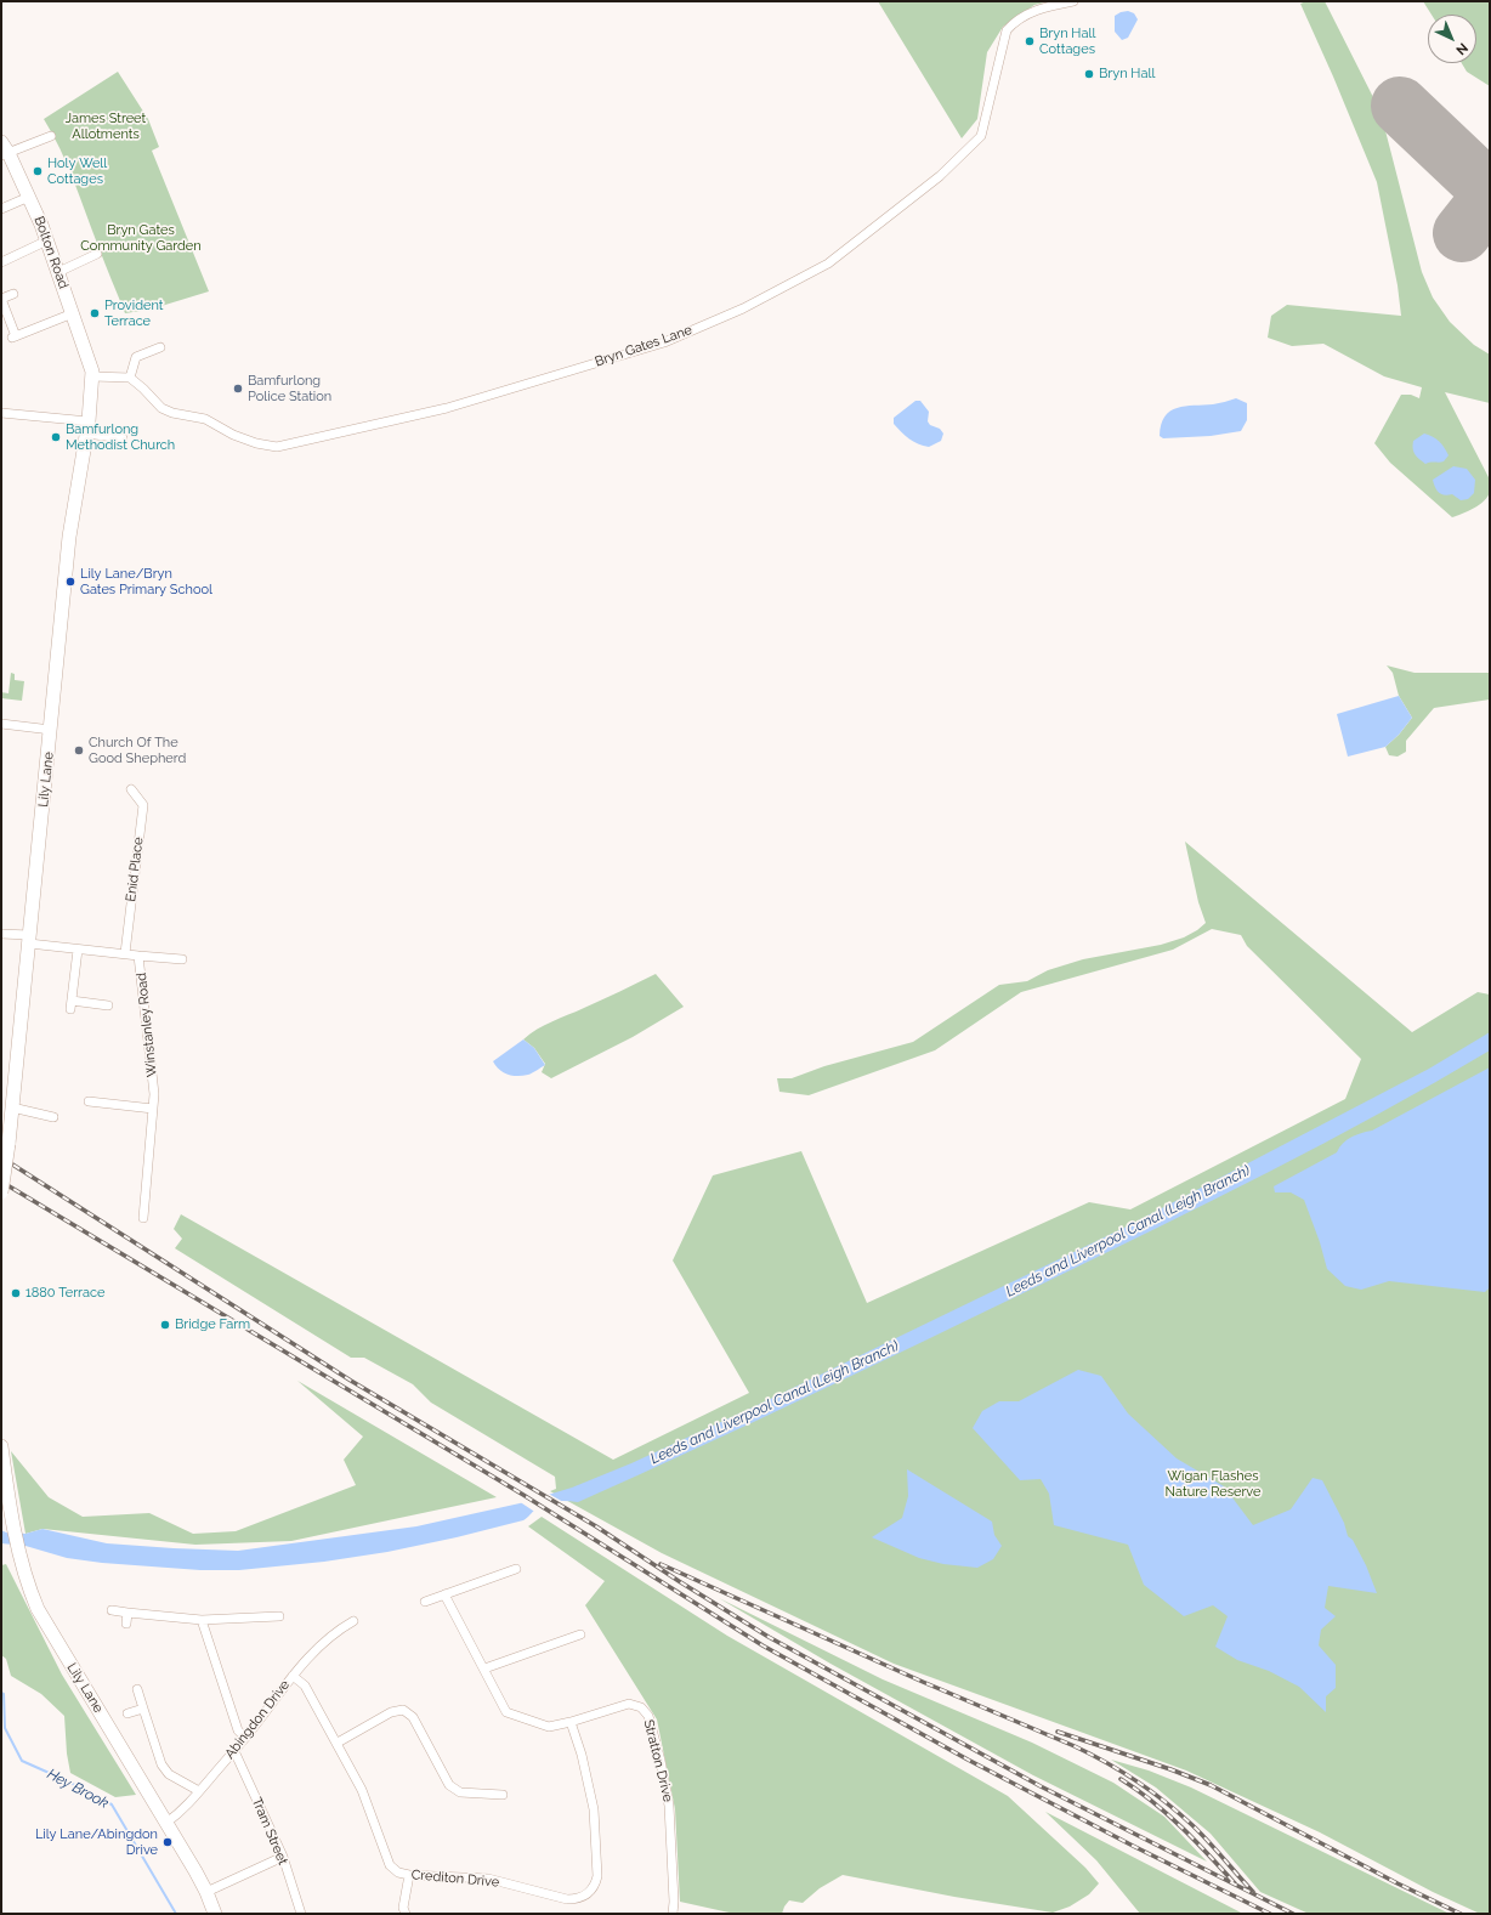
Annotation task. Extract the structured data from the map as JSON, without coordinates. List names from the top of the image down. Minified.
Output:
{"streets":{"main road":["Bolton Road","Lily Lane"],"street":["Bryn Gates Lane","Enid Place","Winstanley Road","Abingdon Drive","Stratton Drive","Tram Street","Crediton Drive"]},"crossings":[["Bolton Road","Lily Lane"],["Lily Lane","Winstanley Road"],["Lily Lane","Abingdon Drive"],["Enid Place","Winstanley Road"],["Abingdon Drive","Tram Street"],["Abingdon Drive","Crediton Drive"],["Stratton Drive","Crediton Drive"]],"water":["Leeds and Liverpool Canal (Leigh Branch)","Hey Brook"],"parks":["James Street Allotments","Bryn Gates Community Garden","Wigan Flashes Nature Reserve"],"places":["Bryn Hall Cottages","Bryn Hall","Holy Well Cottages","Provident Terrace","Bamfurlong Police Station","Bamfurlong Methodist Church","Lily Lane/Bryn Gates Primary School","Church Of The Good Shepherd","1880 Terrace","Bridge Farm","Lily Lane/Abingdon Drive"],"north":"bottom right"}
